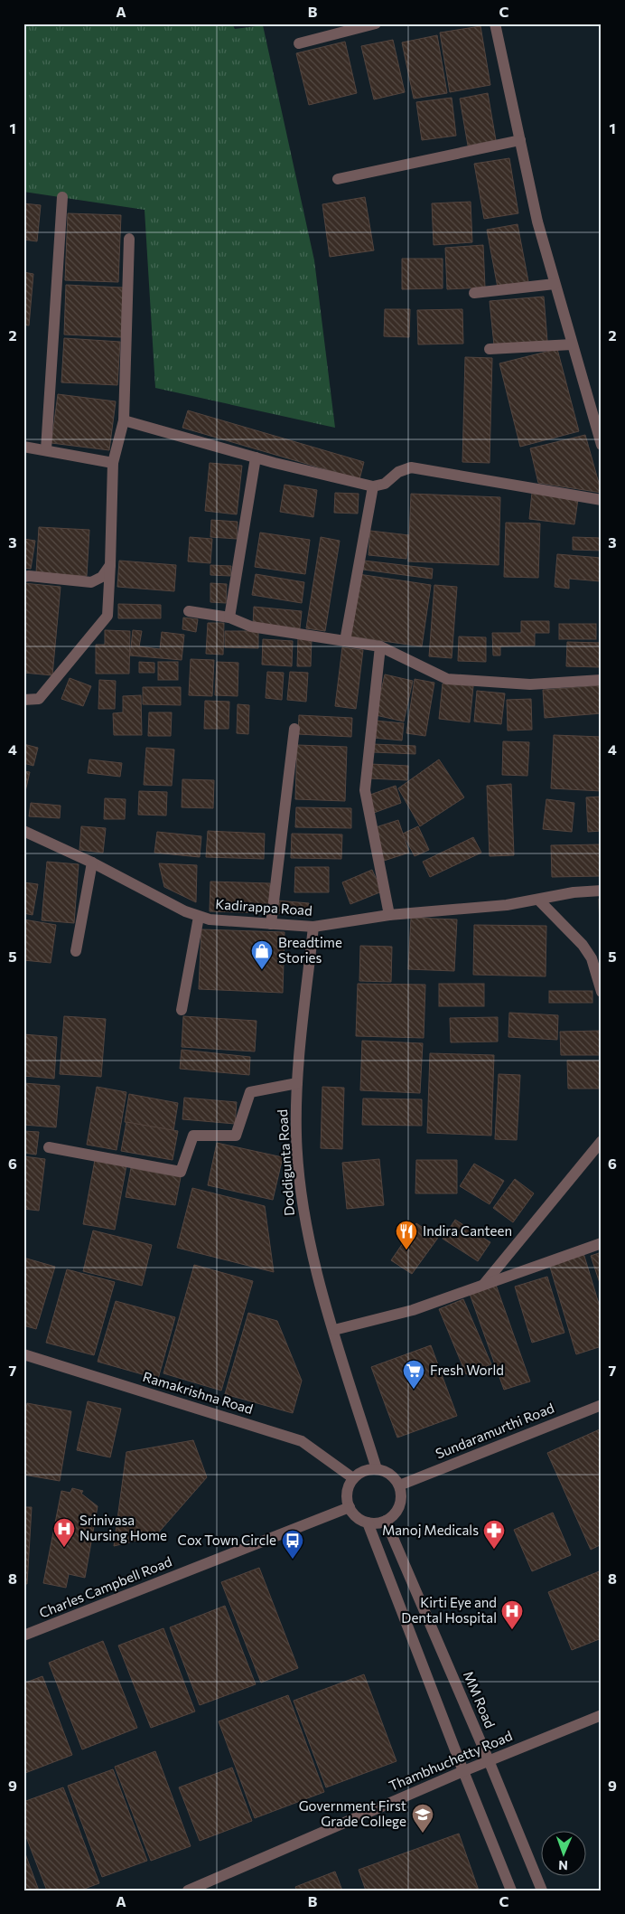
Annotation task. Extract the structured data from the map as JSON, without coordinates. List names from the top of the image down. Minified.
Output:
{"streets":{"street":["Kadirappa Road","Doddigunta Road","Ramakrishna Road","Sundaramurthi Road","Charles Campbell Road","MM Road","Thambhuchetty Road"]},"crossings":[["Kadirappa Road","Doddigunta Road"],["Doddigunta Road","Ramakrishna Road"],["Doddigunta Road","Sundaramurthi Road"],["Doddigunta Road","Charles Campbell Road"],["Doddigunta Road","MM Road"],["Ramakrishna Road","Sundaramurthi Road"],["Ramakrishna Road","Charles Campbell Road"],["Ramakrishna Road","MM Road"],["Sundaramurthi Road","Charles Campbell Road"],["Sundaramurthi Road","MM Road"],["Charles Campbell Road","MM Road"],["MM Road","Thambhuchetty Road"]],"places":{"shop":["Breadtime Stories"],"restaurant":["Indira Canteen"],"supermarket":["Fresh World"],"hospital":["Srinivasa Nursing Home","Kirti Eye and Dental Hospital"],"pharmacy":["Manoj Medicals"],"bus stop":["Cox Town Circle"],"school or university":["Government First Grade College"]},"north":"bottom","grid":{"columns":["A","B","C"],"rows":["1","2","3","4","5","6","7","8","9"]}}
